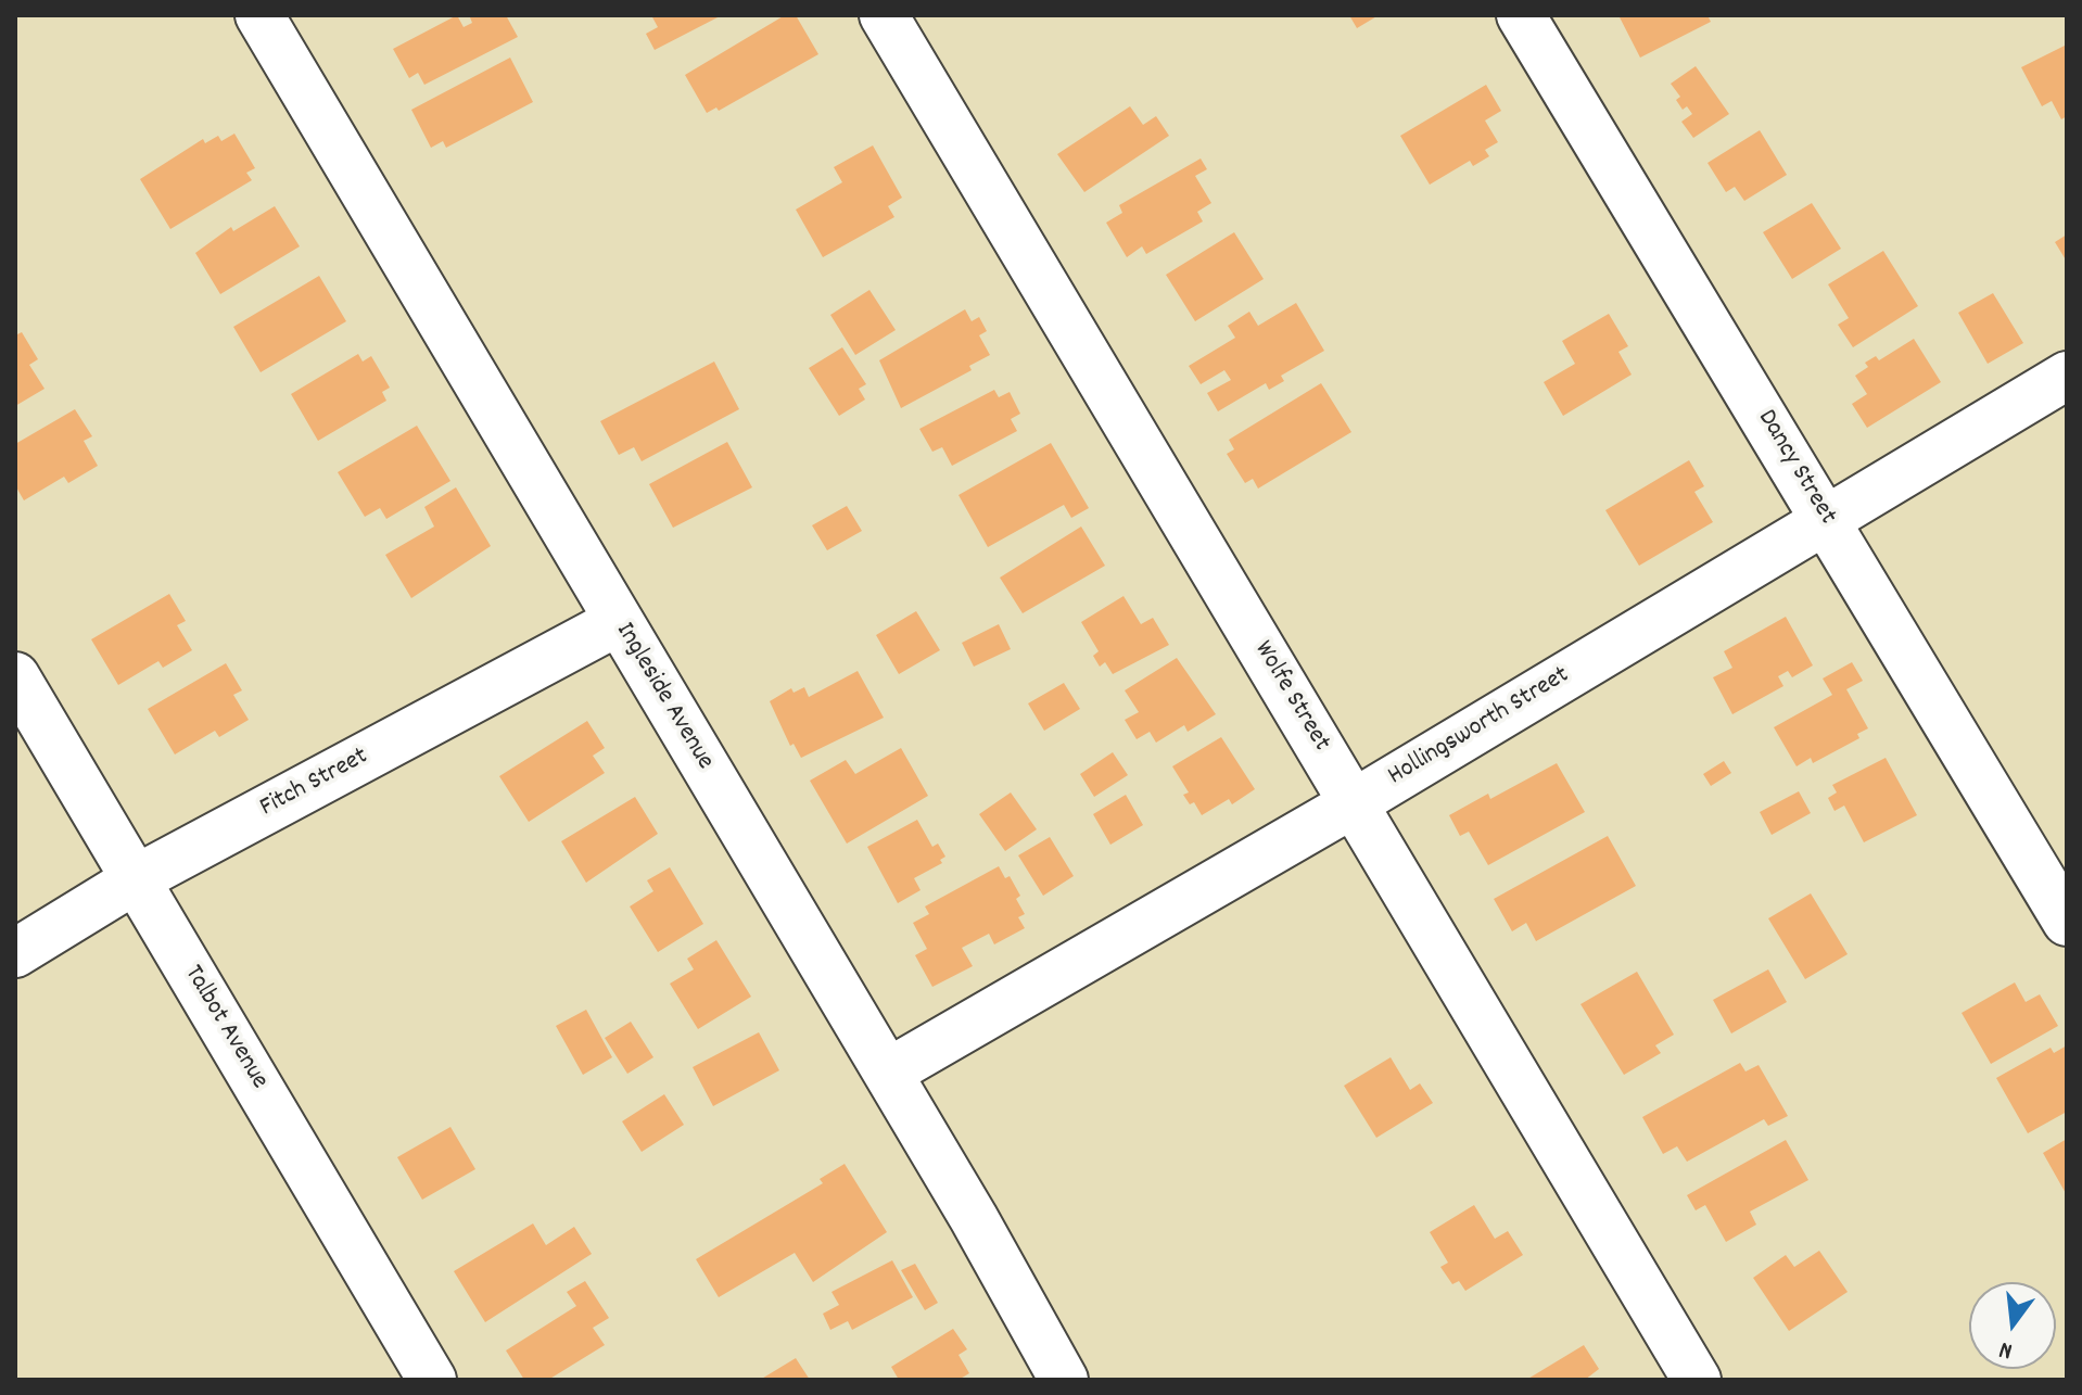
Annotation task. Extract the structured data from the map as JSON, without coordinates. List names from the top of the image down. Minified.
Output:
{"streets":{"street":["Dancy Street","Ingleside Avenue","Wolfe Street","Hollingsworth Street","Fitch Street","Talbot Avenue"]},"crossings":[["Dancy Street","Hollingsworth Street"],["Ingleside Avenue","Hollingsworth Street"],["Ingleside Avenue","Fitch Street"],["Wolfe Street","Hollingsworth Street"],["Fitch Street","Talbot Avenue"]],"north":"bottom"}
